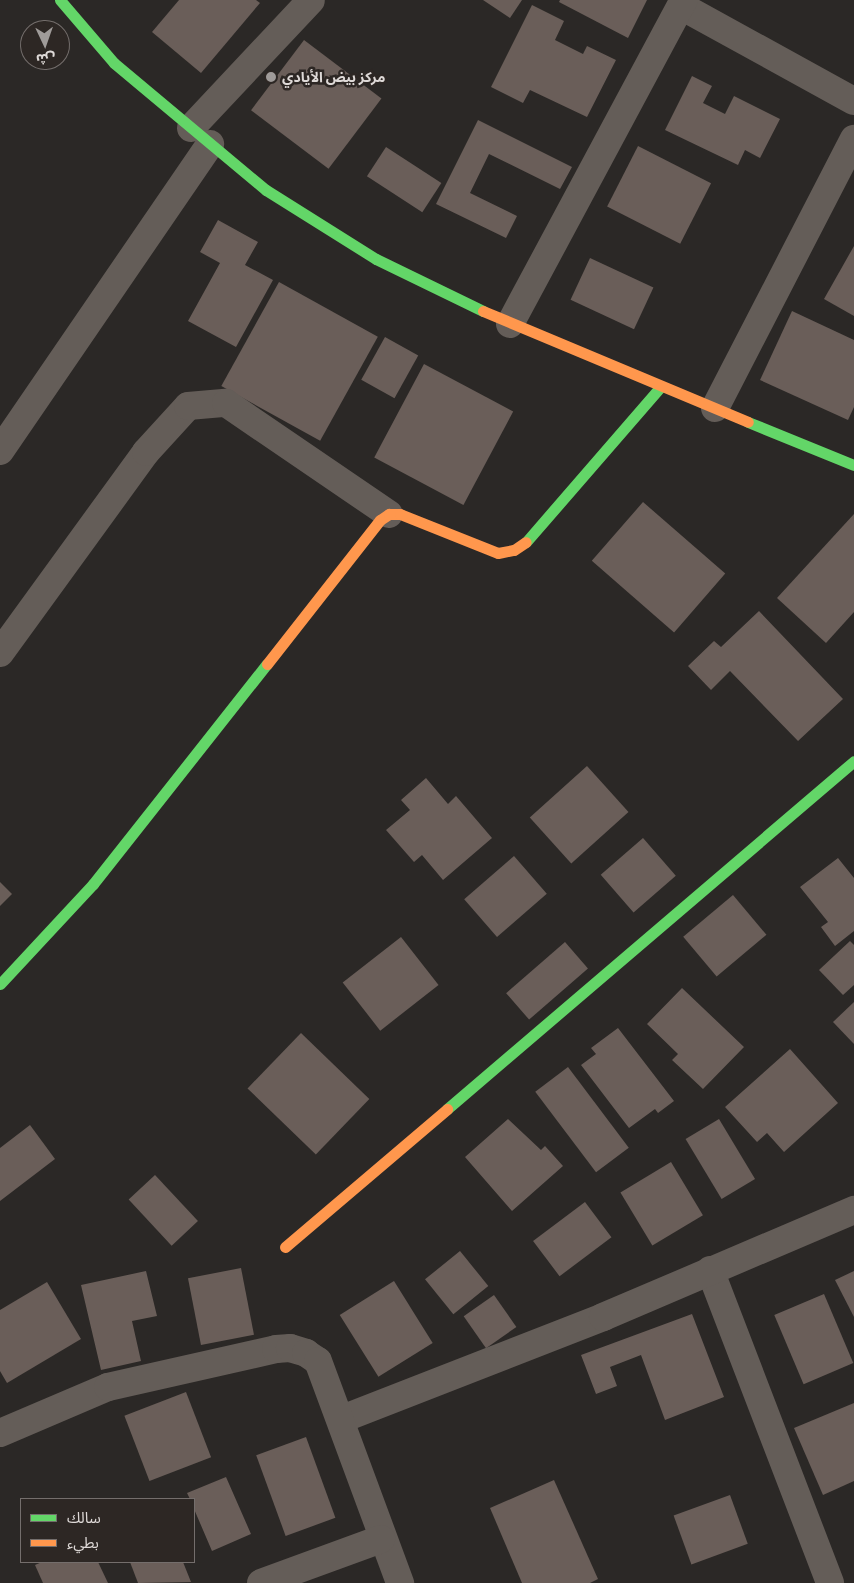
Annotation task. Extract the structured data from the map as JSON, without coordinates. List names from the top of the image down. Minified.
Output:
{"places":["مركز بيض الأيادي"],"legend":["سالك","بطيء"],"north":"bottom"}
